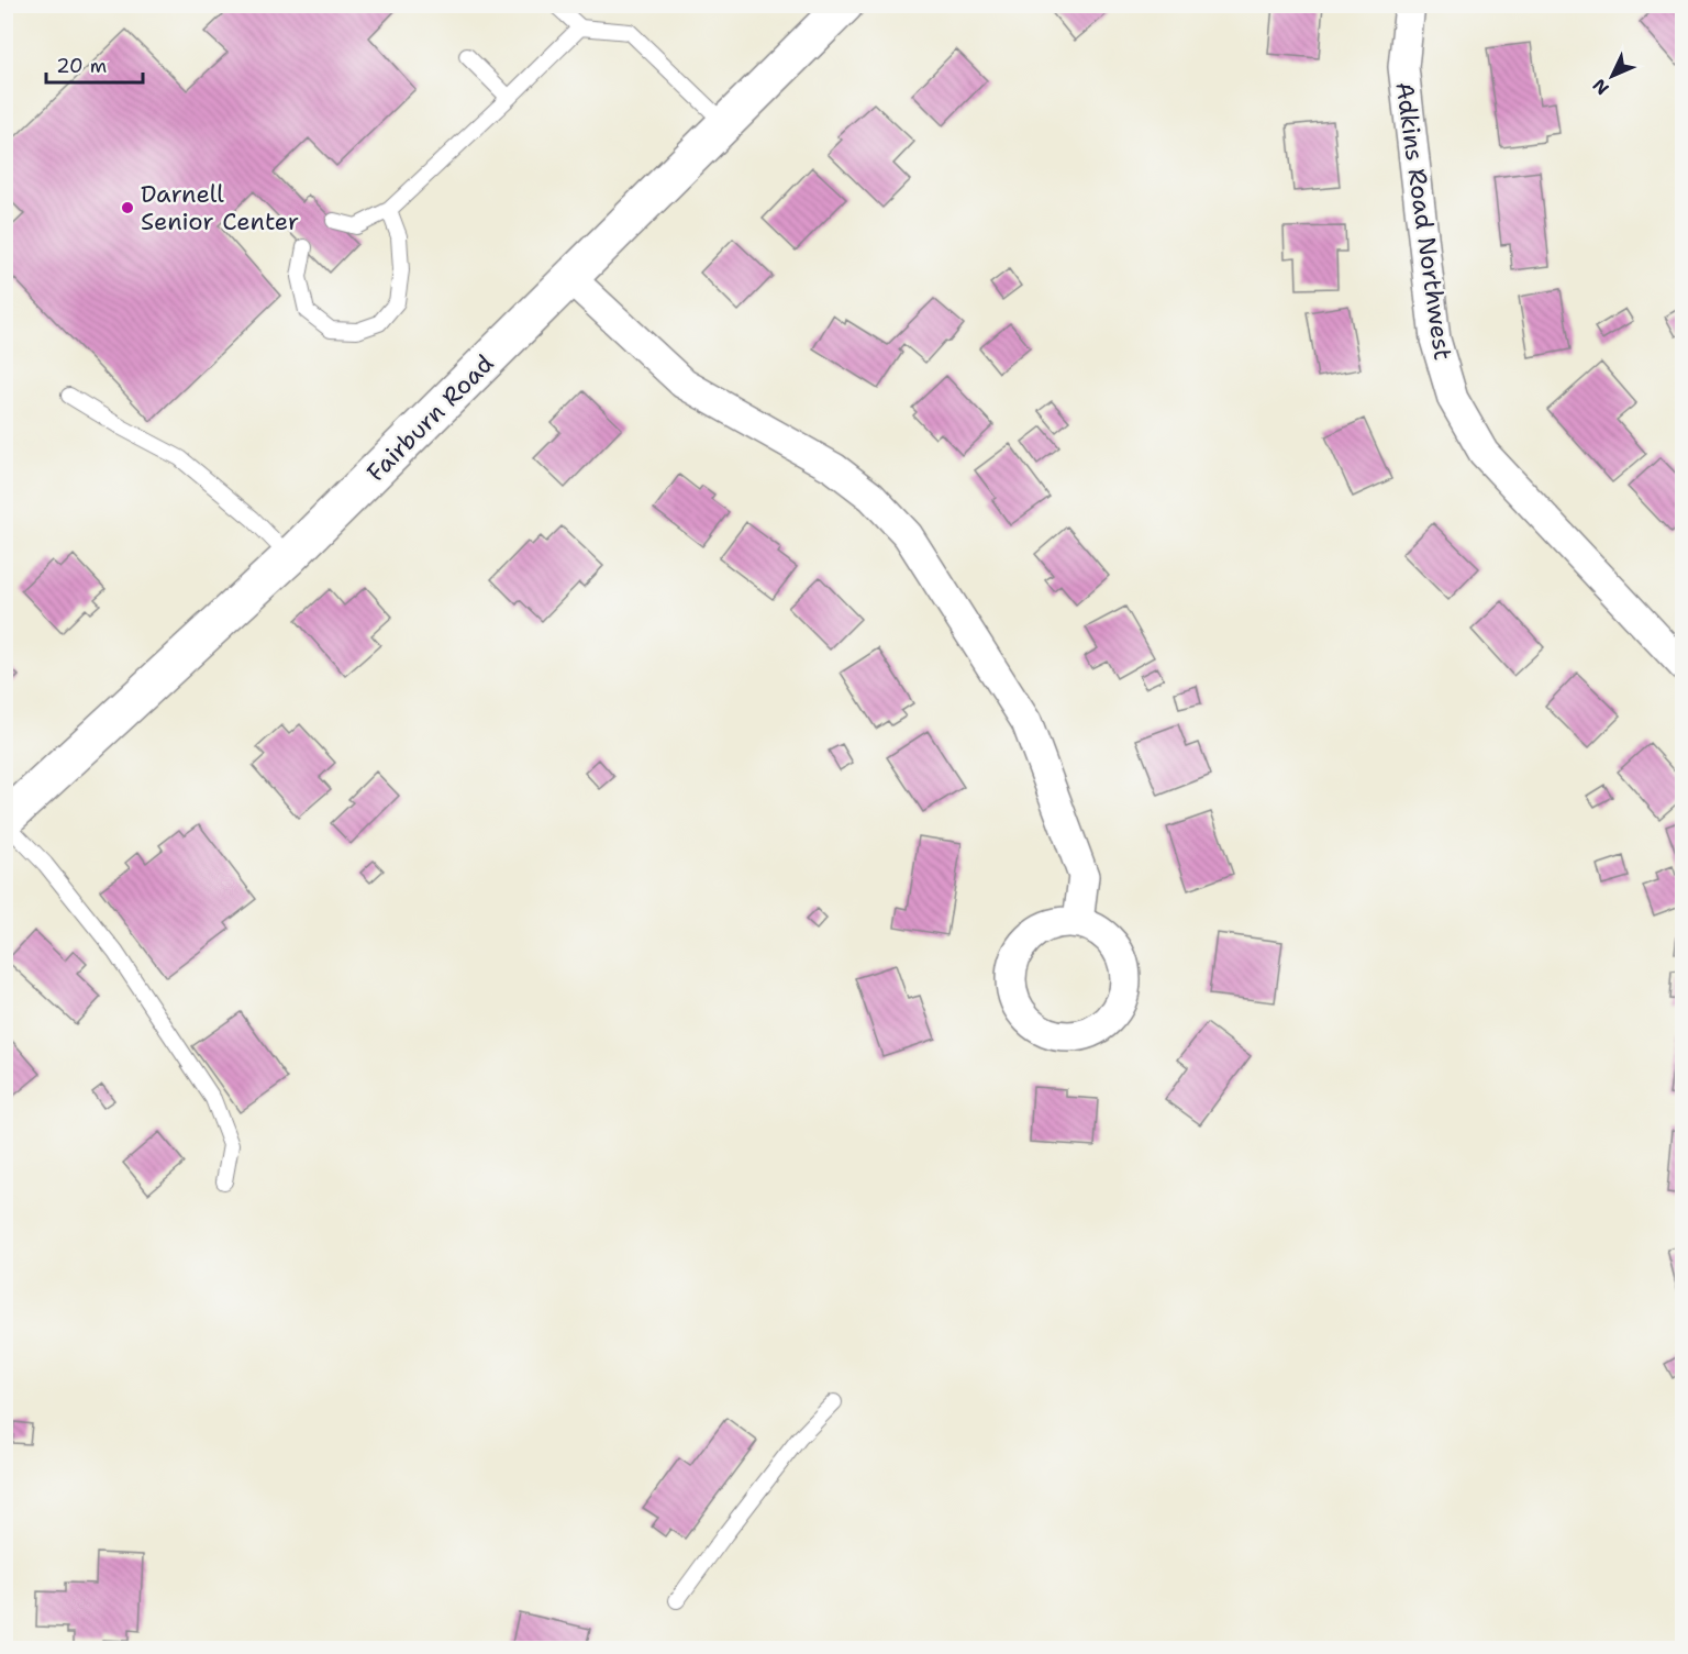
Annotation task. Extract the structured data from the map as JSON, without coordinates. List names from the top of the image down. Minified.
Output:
{"streets":{"street":["Adkins Road Northwest","Fairburn Road"]},"places":["Darnell Senior Center"],"scale_bar":"20 m","north":"bottom left"}
